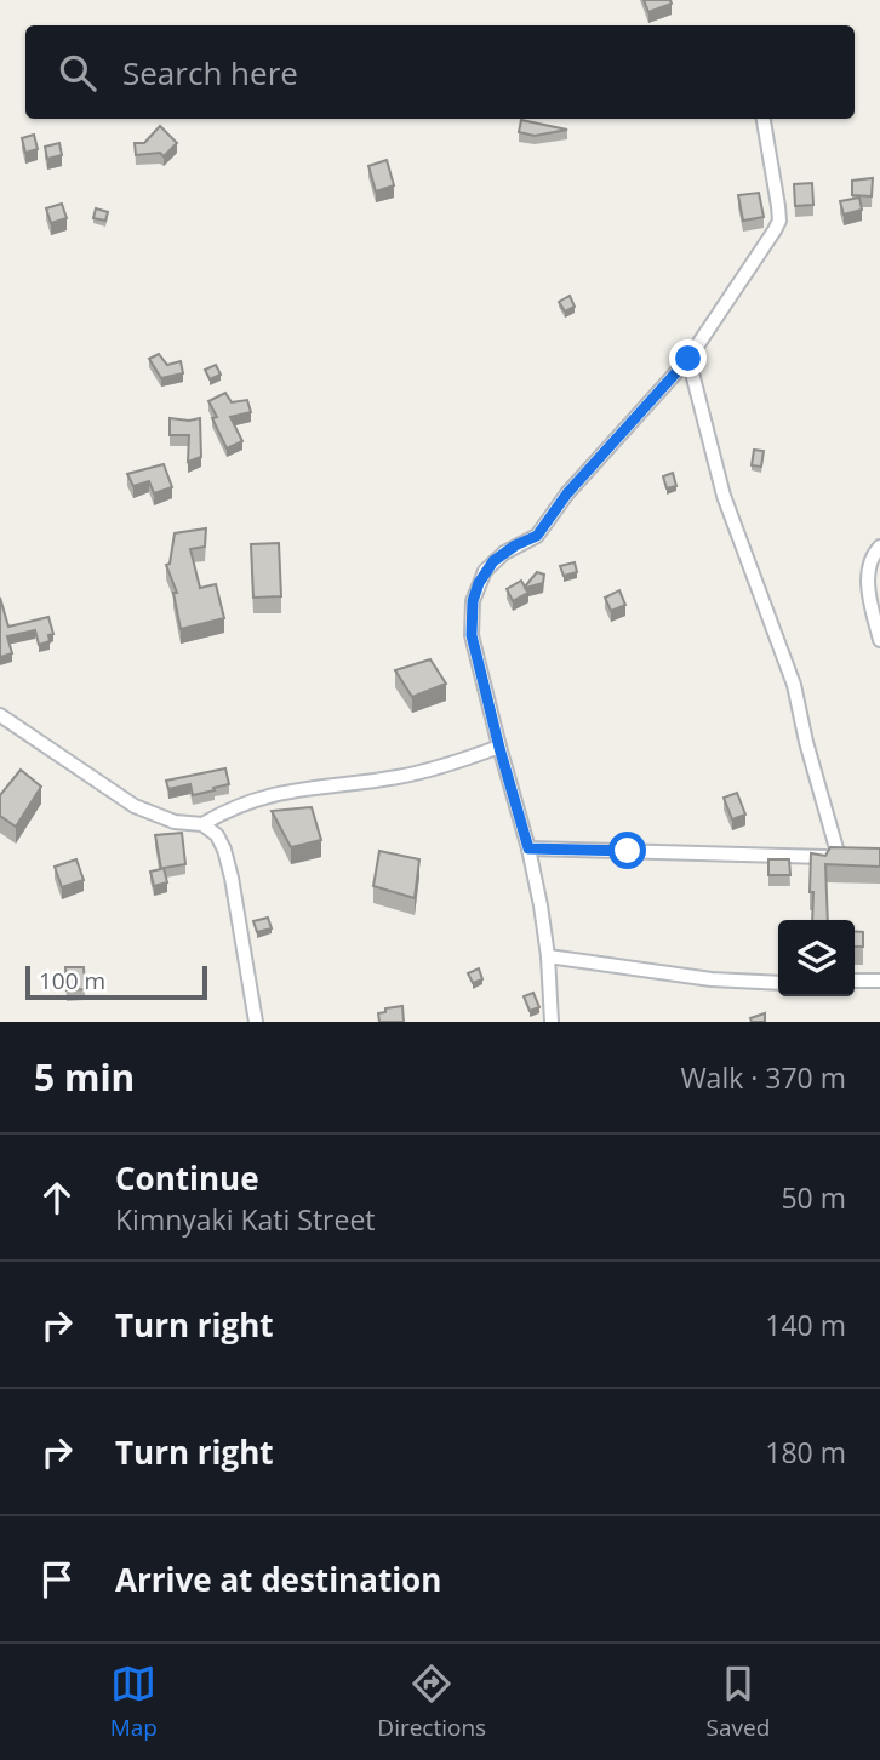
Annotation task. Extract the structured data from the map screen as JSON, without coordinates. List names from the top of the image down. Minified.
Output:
{"scale_bar":"100 m","page":{"search":"Search here","scale":"100 m","heading":["5 min","Walk · 370 m"],"list":[["Continue","Kimnyaki Kati Street","50 m"],["Turn right","140 m"],["Turn right","180 m"],"Arrive at destination"],"nav":["Map","Directions","Saved"]}}
